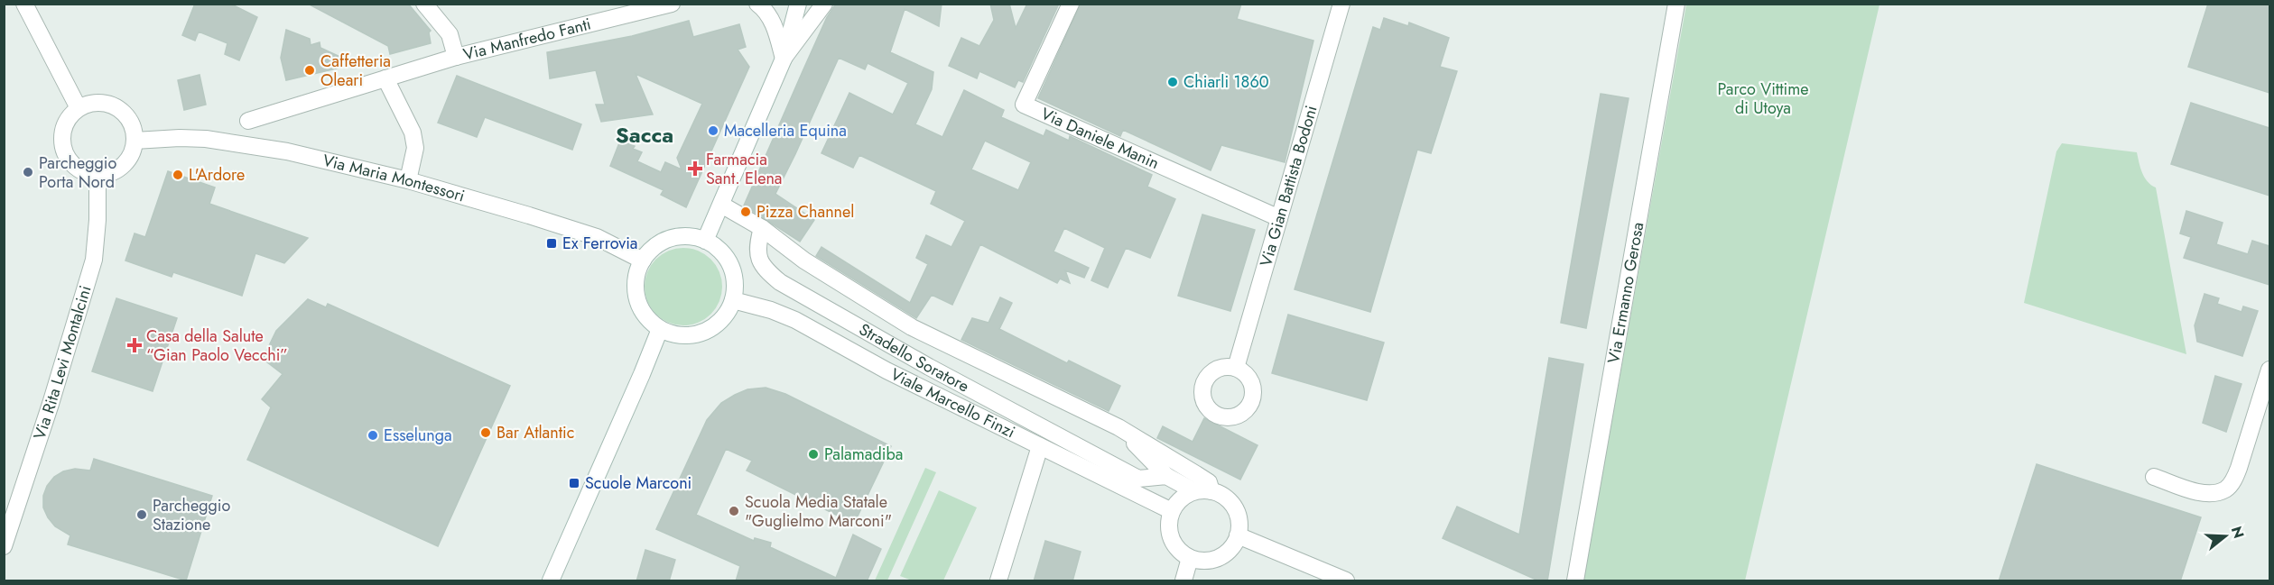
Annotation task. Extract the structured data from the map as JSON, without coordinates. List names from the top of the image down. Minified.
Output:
{"streets":{"street":["Via Manfredo Fanti","Via Daniele Manin","Via Maria Montessori","Via Gian Battista Bodoni","Via Ermanno Gerosa","Stradello Soratore","Via Rita Levi Montalcini","Viale Marcello Finzi"]},"crossings":[["Via Daniele Manin","Via Gian Battista Bodoni"],["Via Maria Montessori","Via Rita Levi Montalcini"],["Via Maria Montessori","Viale Marcello Finzi"],["Stradello Soratore","Viale Marcello Finzi"]],"districts":["Sacca"],"parks":["Parco Vittime di Utoya"],"places":{"other":["Caffetteria Oleari","Chiarli 1860","Macelleria Equina","Parcheggio Porta Nord","L'Ardore","Pizza Channel","Bar Atlantic","Esselunga","Palamadiba","Scuola Media Statale \"Guglielmo Marconi\"","Parcheggio Stazione"],"health":["Farmacia Sant. Elena","Casa della Salute “Gian Paolo Vecchi”"],"transit":["Ex Ferrovia","Scuole Marconi"]},"north":"right"}
